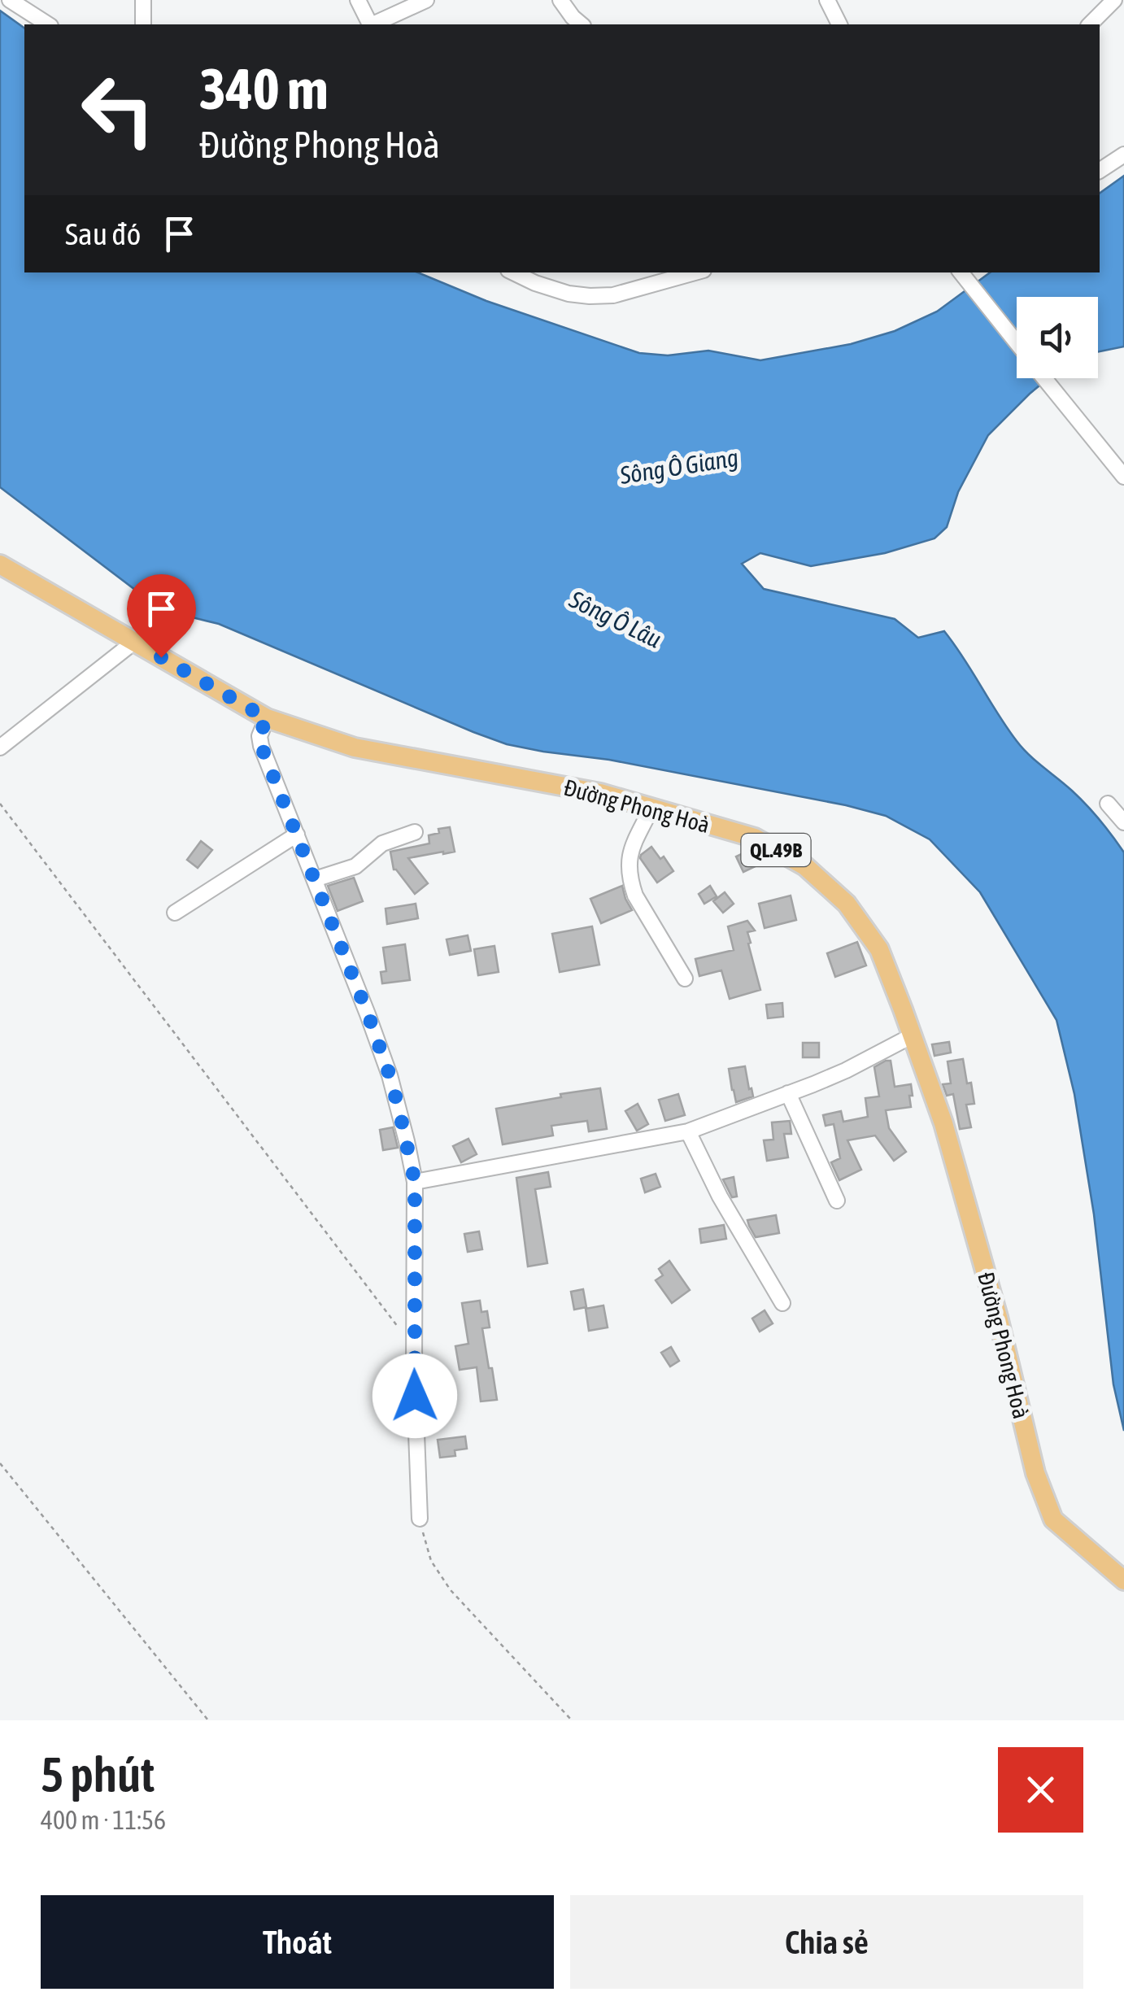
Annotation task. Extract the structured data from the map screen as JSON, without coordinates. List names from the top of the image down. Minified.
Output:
{"streets":{"main road":["Đường Phong Hoà","QL.49B"]},"water":["Sông Ô Giang","Sông Ô Lâu"],"page":{"turn":["340 m","Đường Phong Hoà"],"then":"Sau đó","heading":["5 phút","400 m · 11:56"],"buttons":["Thoát","Chia sẻ"]}}
